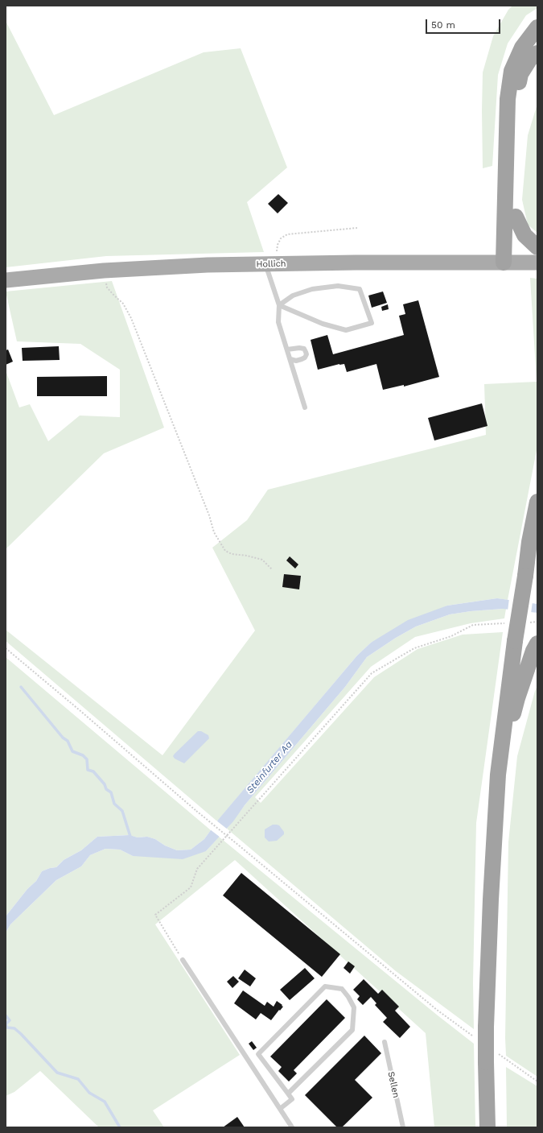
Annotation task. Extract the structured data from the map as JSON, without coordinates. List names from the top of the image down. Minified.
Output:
{"streets":{"main road":["Hollich"],"lane":["Sellen"]},"water":["Steinfurter Aa"],"scale_bar":"50 m"}
